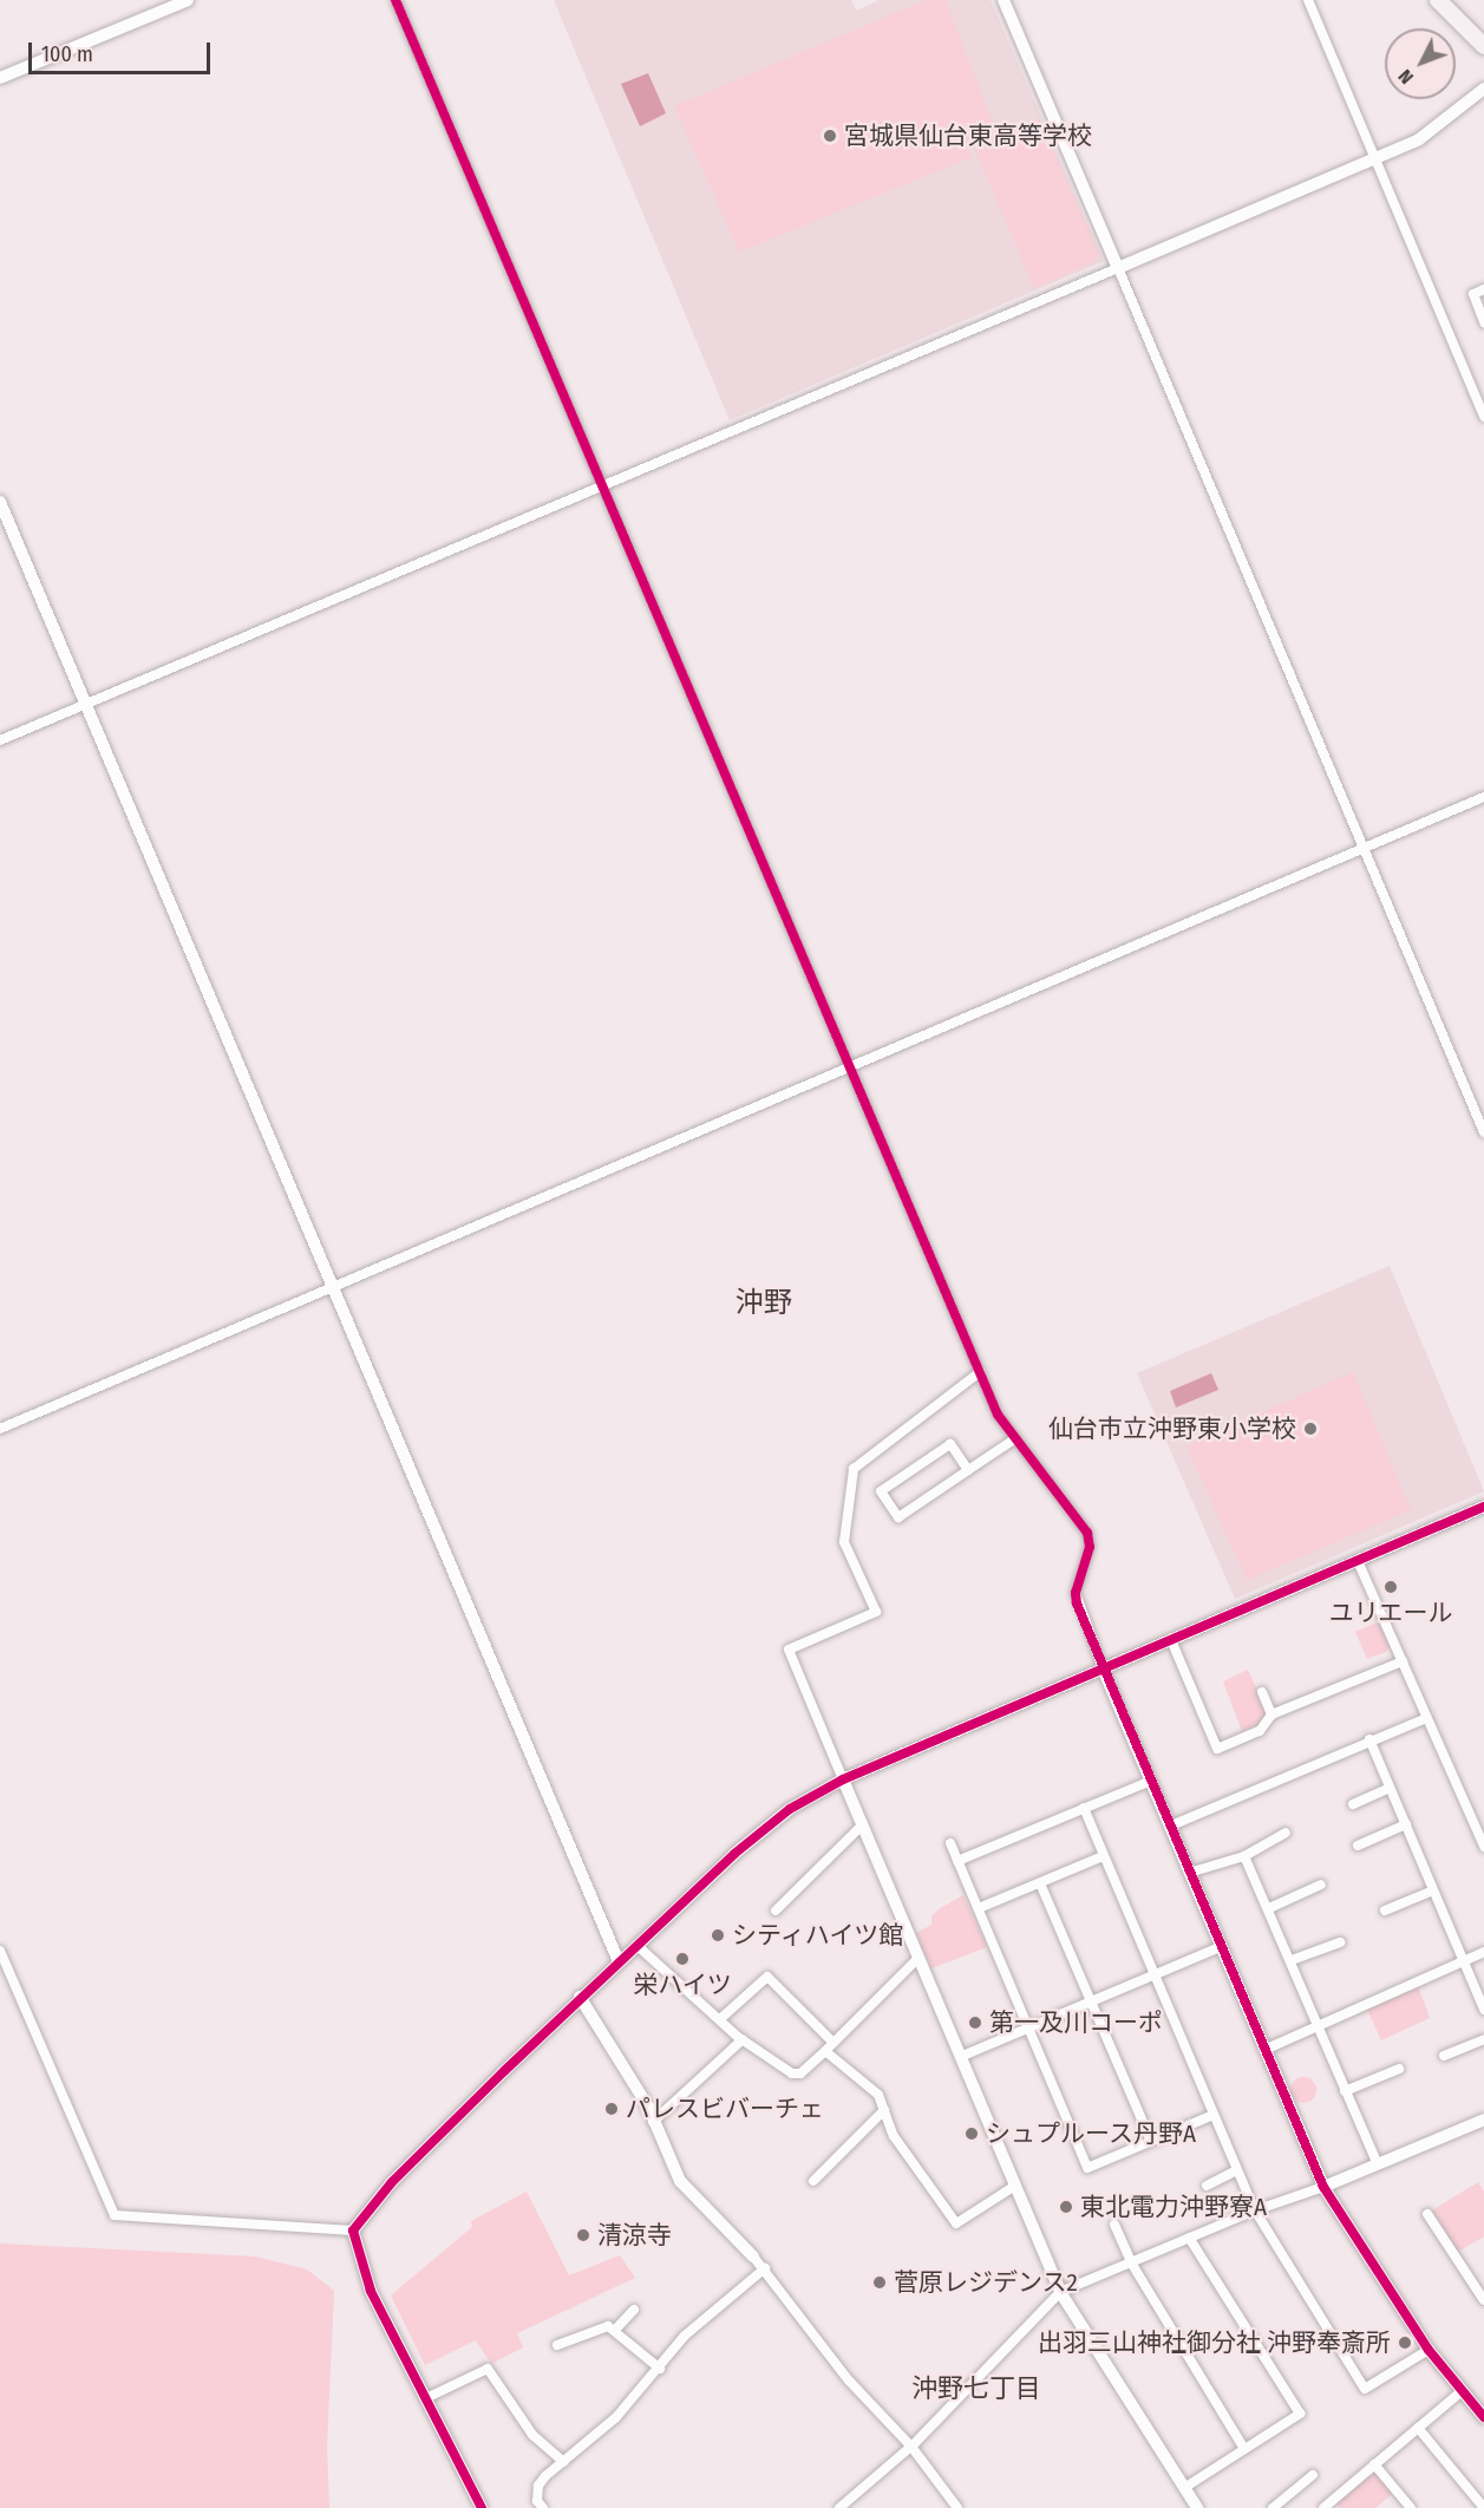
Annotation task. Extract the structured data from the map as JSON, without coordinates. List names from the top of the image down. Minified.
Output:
{"districts":["沖野","沖野七丁目"],"places":["宮城県仙台東高等学校","仙台市立沖野東小学校","ユリエール","シティハイツ館","栄ハイツ","第一及川コーポ","パレスビバーチェ","シュプルース丹野A","東北電力沖野寮A","清涼寺","菅原レジデンス2","出羽三山神社御分社 沖野奉斎所"],"scale_bar":"100 m","north":"bottom left"}
